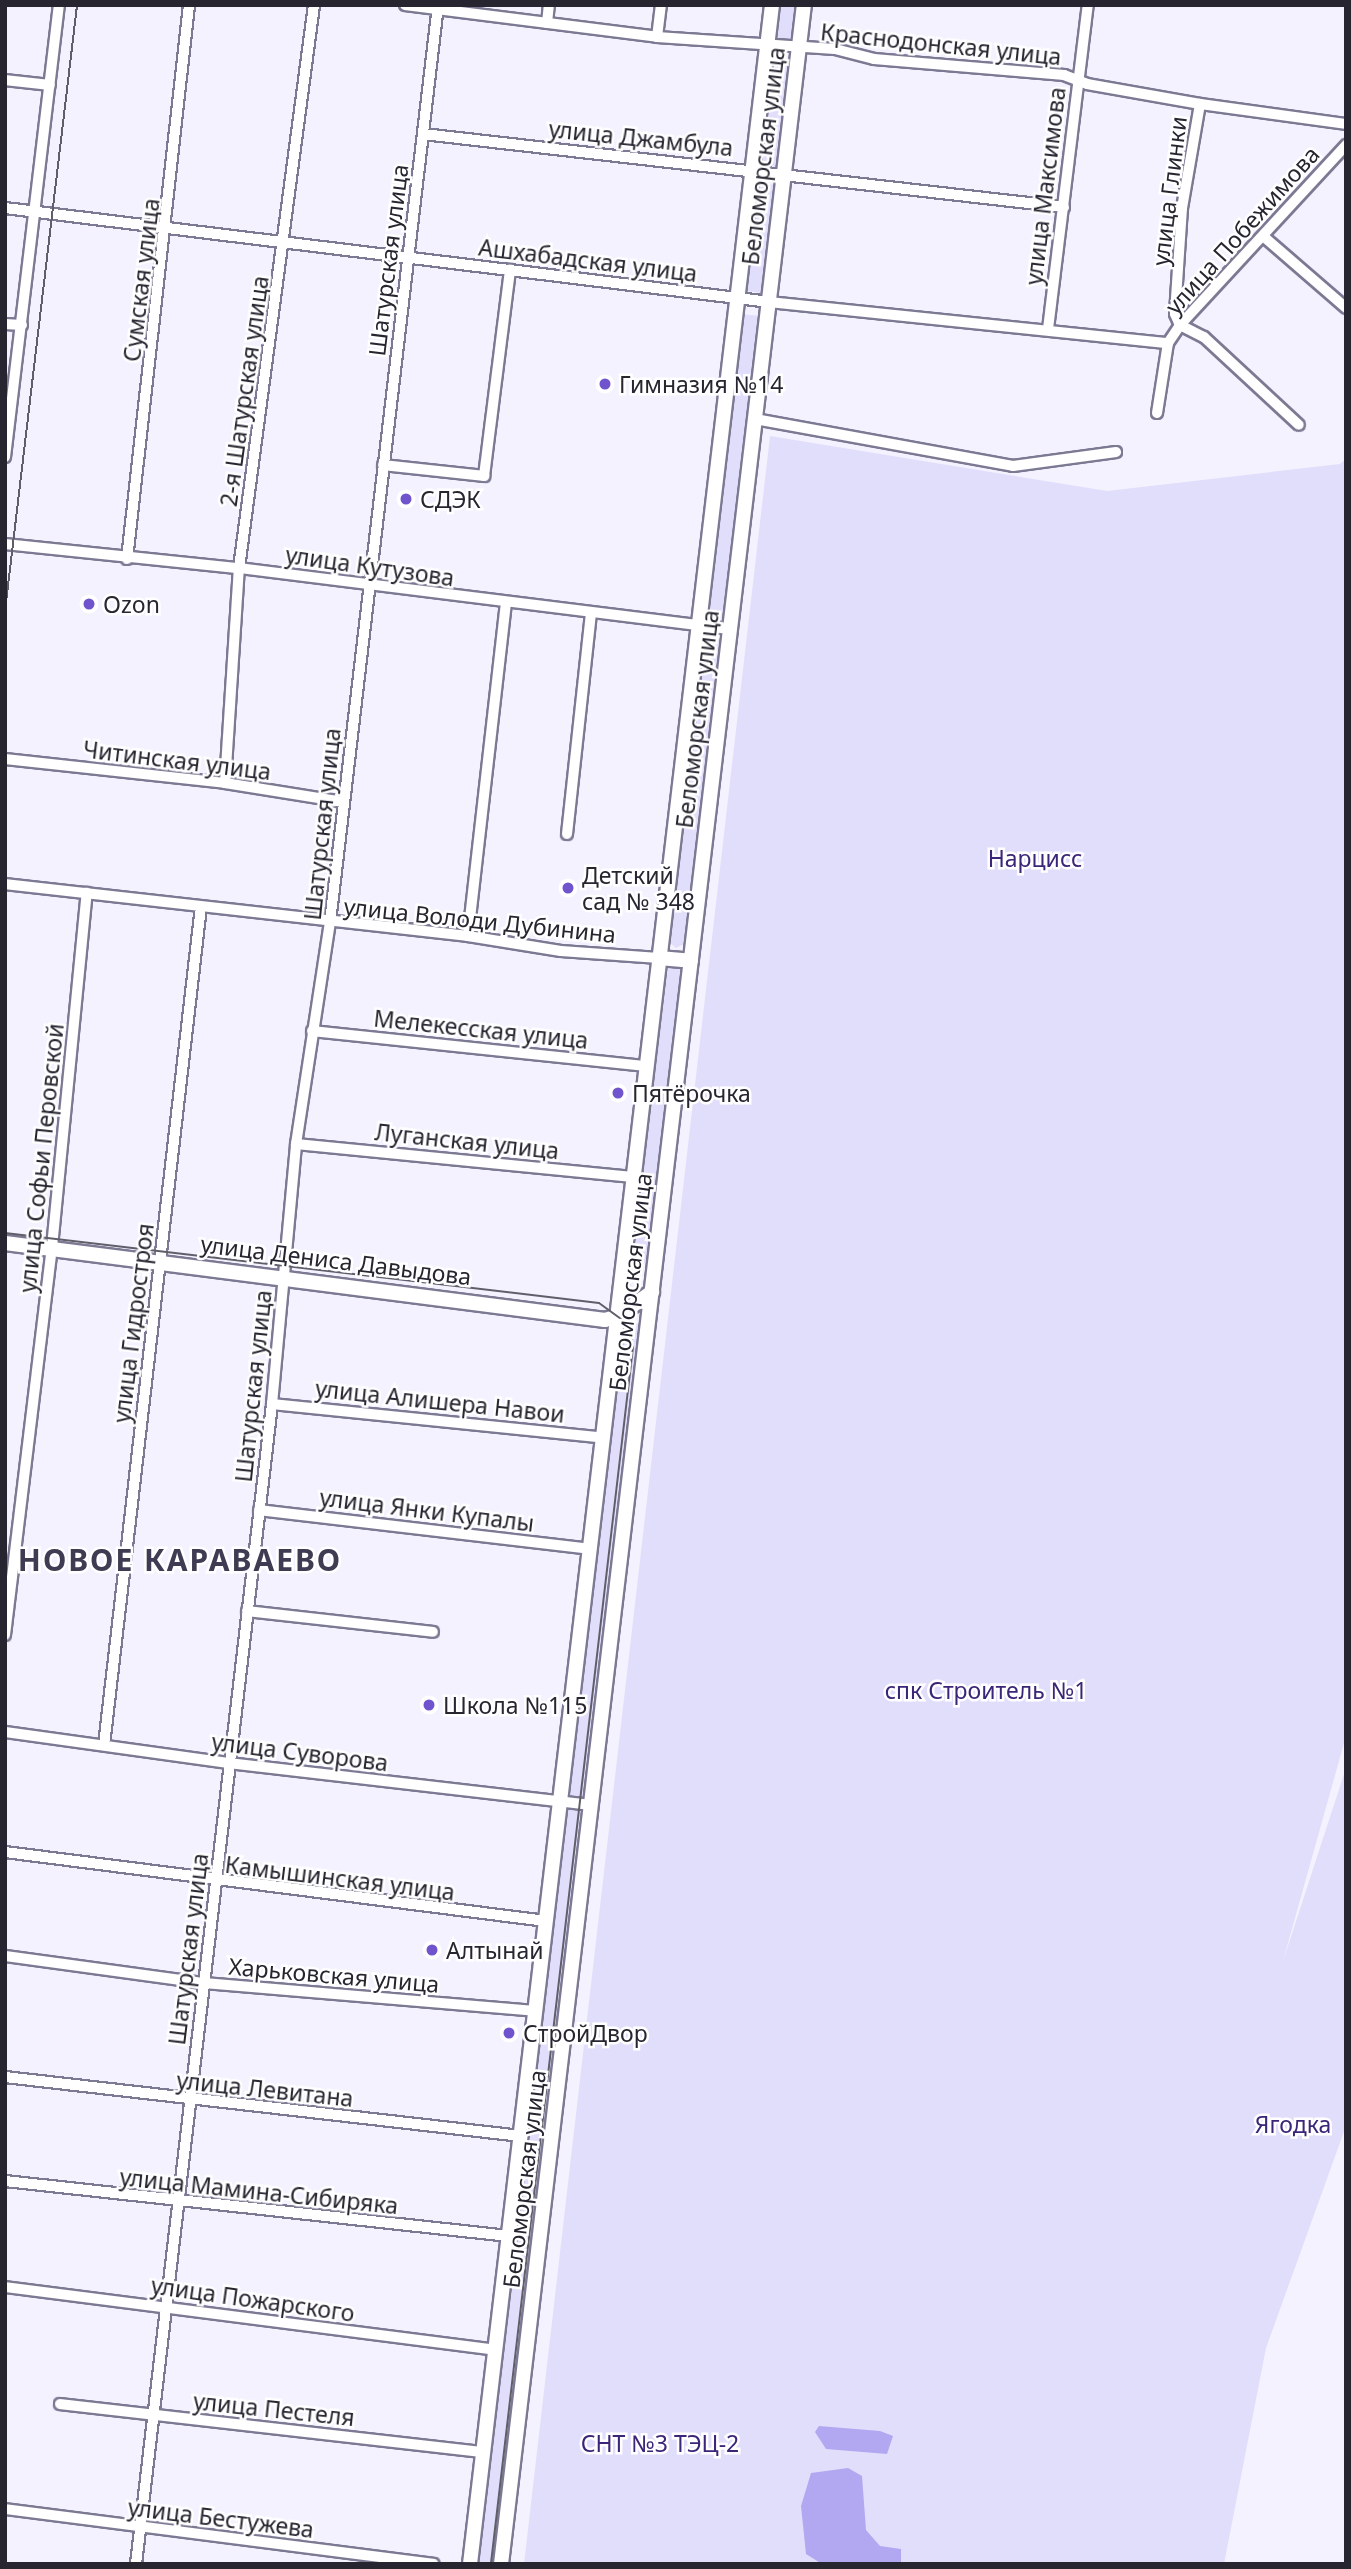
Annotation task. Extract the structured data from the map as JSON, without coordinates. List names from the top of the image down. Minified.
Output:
{"streets":{"main road":["Беломорская улица","улица Дениса Давыдова"],"street":["Краснодонская улица","улица Джамбула","улица Максимова","улица Глинки","улица Побежимова","Шатурская улица","Ашхабадская улица","Сумская улица","2-я Шатурская улица","улица Кутузова","Читинская улица","улица Володи Дубинина","Мелекесская улица","Луганская улица","улица Софьи Перовской","улица Гидростроя","улица Алишера Навои","улица Янки Купалы","улица Суворова","Камышинская улица","Харьковская улица","улица Левитана","улица Мамина-Сибиряка","улица Пожарского","улица Пестеля","улица Бестужева"]},"crossings":[["Краснодонская улица","Беломорская улица"],["Краснодонская улица","улица Максимова"],["Краснодонская улица","улица Глинки"],["Краснодонская улица","Шатурская улица"],["улица Джамбула","Беломорская улица"],["улица Джамбула","улица Максимова"],["улица Джамбула","Шатурская улица"],["Беломорская улица","Ашхабадская улица"],["Беломорская улица","улица Кутузова"],["Беломорская улица","улица Володи Дубинина"],["Беломорская улица","Мелекесская улица"],["Беломорская улица","Луганская улица"],["Беломорская улица","улица Дениса Давыдова"],["Беломорская улица","улица Алишера Навои"],["Беломорская улица","улица Янки Купалы"],["Беломорская улица","улица Суворова"],["Беломорская улица","Камышинская улица"],["Беломорская улица","Харьковская улица"],["Беломорская улица","улица Левитана"],["Беломорская улица","улица Мамина-Сибиряка"],["Беломорская улица","улица Пожарского"],["Беломорская улица","улица Пестеля"],["улица Максимова","Ашхабадская улица"],["улица Глинки","улица Побежимова"],["улица Побежимова","Ашхабадская улица"],["Шатурская улица","Ашхабадская улица"],["Шатурская улица","улица Кутузова"],["Шатурская улица","Читинская улица"],["Шатурская улица","улица Володи Дубинина"],["Шатурская улица","Мелекесская улица"],["Шатурская улица","Луганская улица"],["Шатурская улица","улица Дениса Давыдова"],["Шатурская улица","улица Алишера Навои"],["Шатурская улица","улица Янки Купалы"],["Шатурская улица","улица Суворова"],["Шатурская улица","Камышинская улица"],["Шатурская улица","Харьковская улица"],["Шатурская улица","улица Левитана"],["Шатурская улица","улица Мамина-Сибиряка"],["Шатурская улица","улица Пожарского"],["Шатурская улица","улица Пестеля"],["Шатурская улица","улица Бестужева"],["Ашхабадская улица","Сумская улица"],["Ашхабадская улица","2-я Шатурская улица"],["Сумская улица","улица Кутузова"],["2-я Шатурская улица","улица Кутузова"],["2-я Шатурская улица","Читинская улица"],["улица Володи Дубинина","улица Софьи Перовской"],["улица Володи Дубинина","улица Гидростроя"],["улица Софьи Перовской","улица Дениса Давыдова"],["улица Дениса Давыдова","улица Гидростроя"],["улица Гидростроя","улица Суворова"]],"districts":["НОВОЕ КАРАВАЕВО"],"parks":["Нарцисс","спк Строитель №1","Ягодка","СНТ №3 ТЭЦ-2"],"places":["Гимназия №14","СДЭК","Ozon","Детский сад № 348","Пятёрочка","Школа №115","Алтынай","СтройДвор"]}
